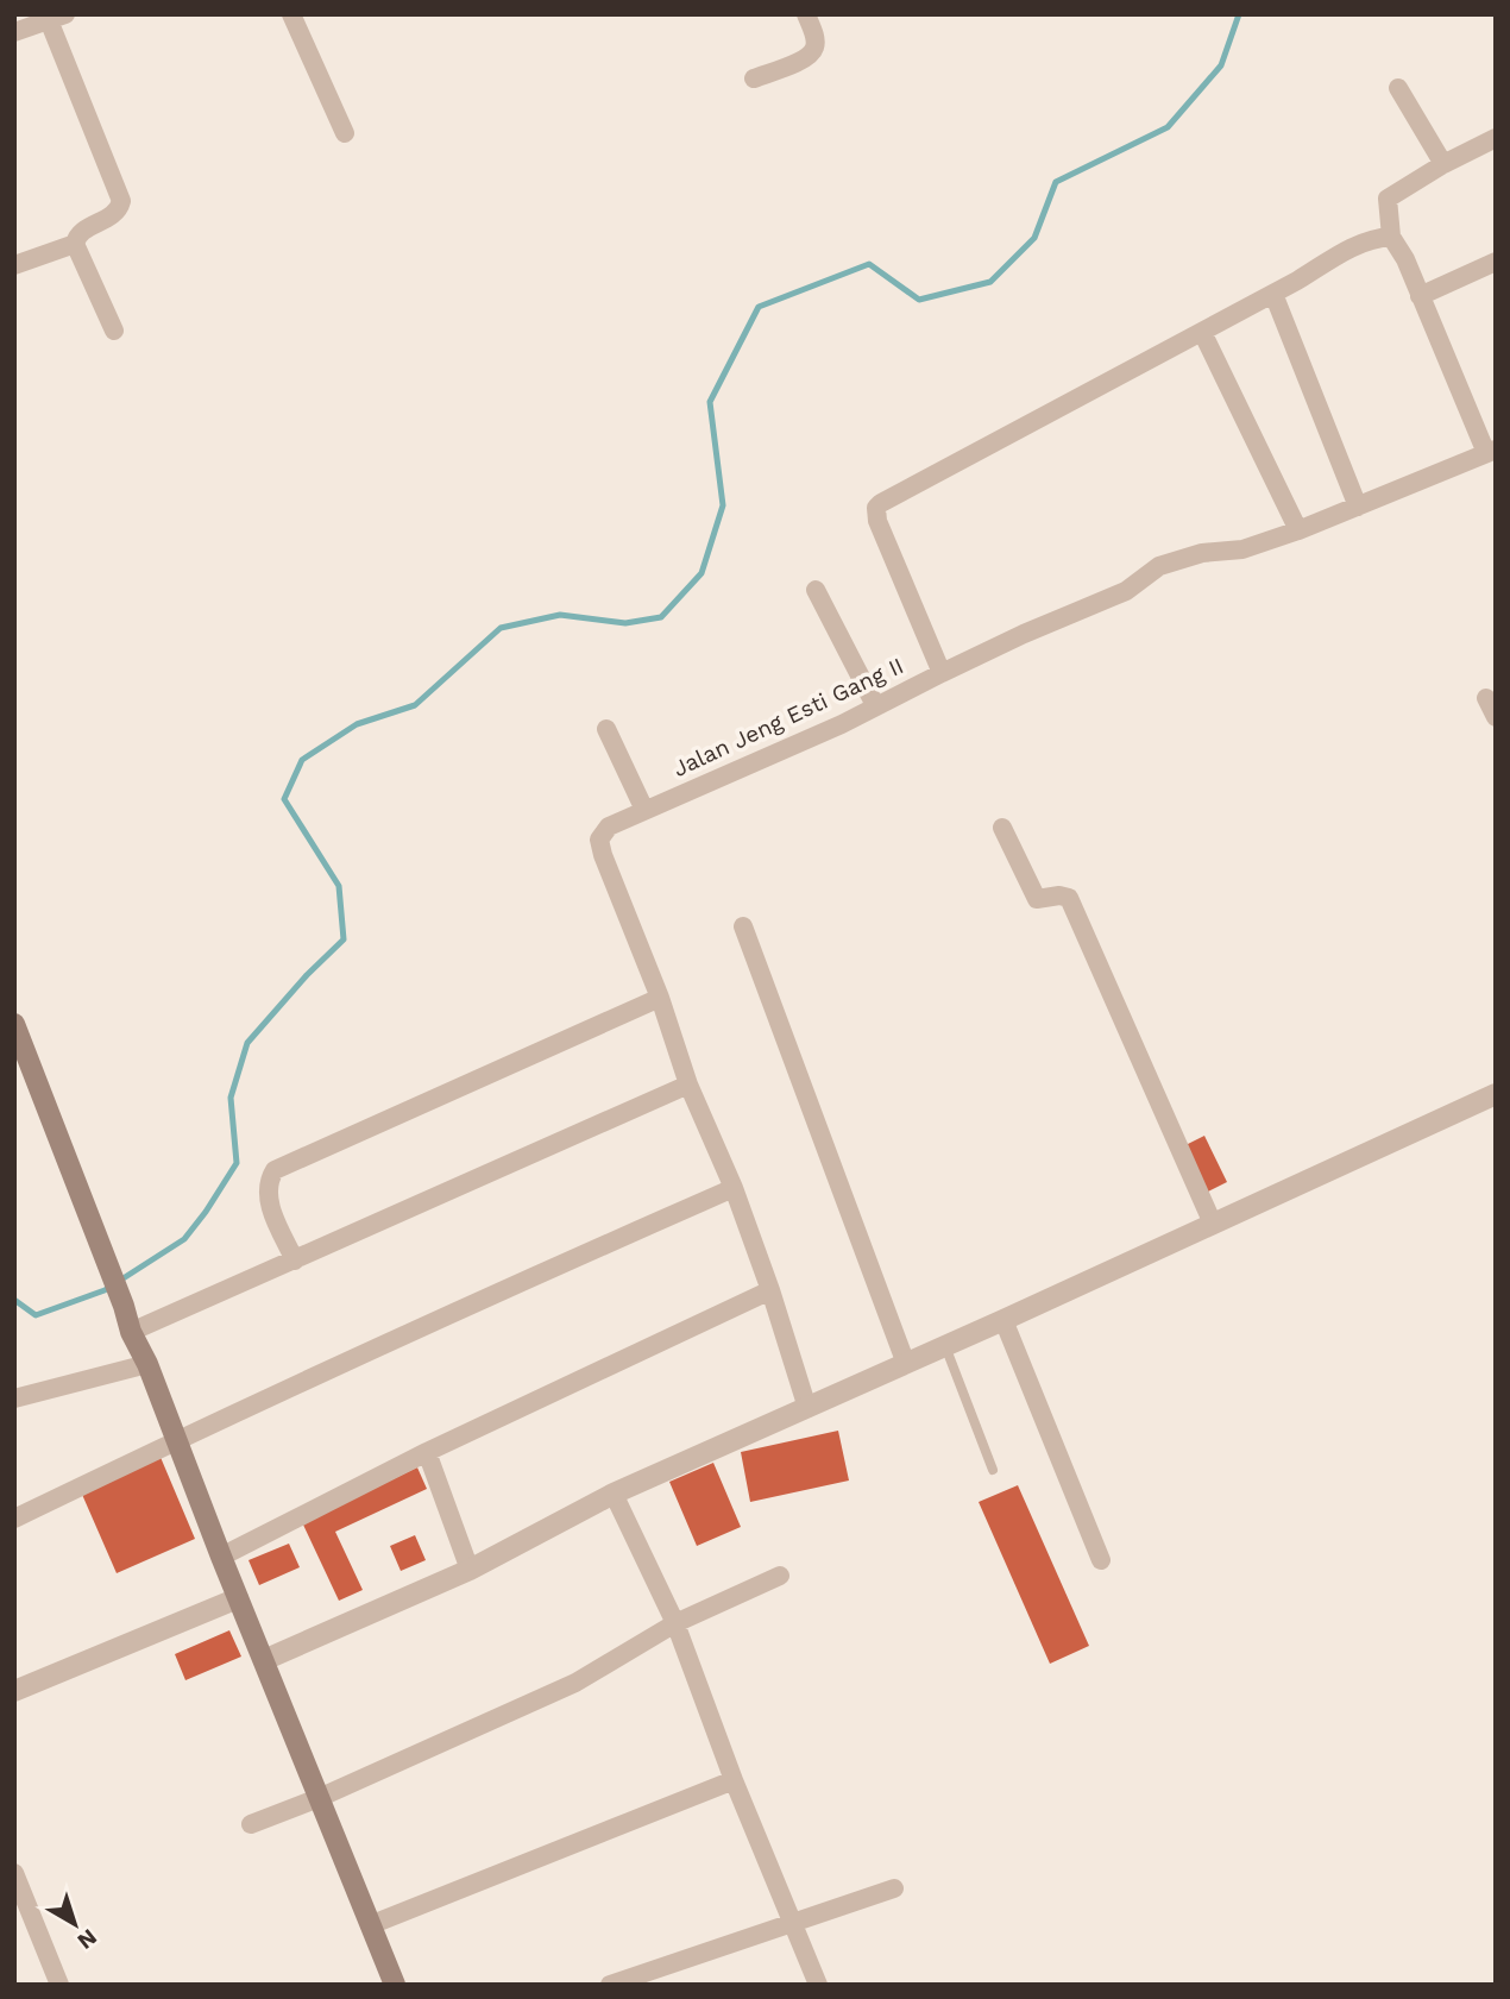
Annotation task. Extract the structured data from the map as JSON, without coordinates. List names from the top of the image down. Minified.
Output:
{"streets":{"street":["Jalan Jeng Esti Gang II"]},"north":"bottom right"}
